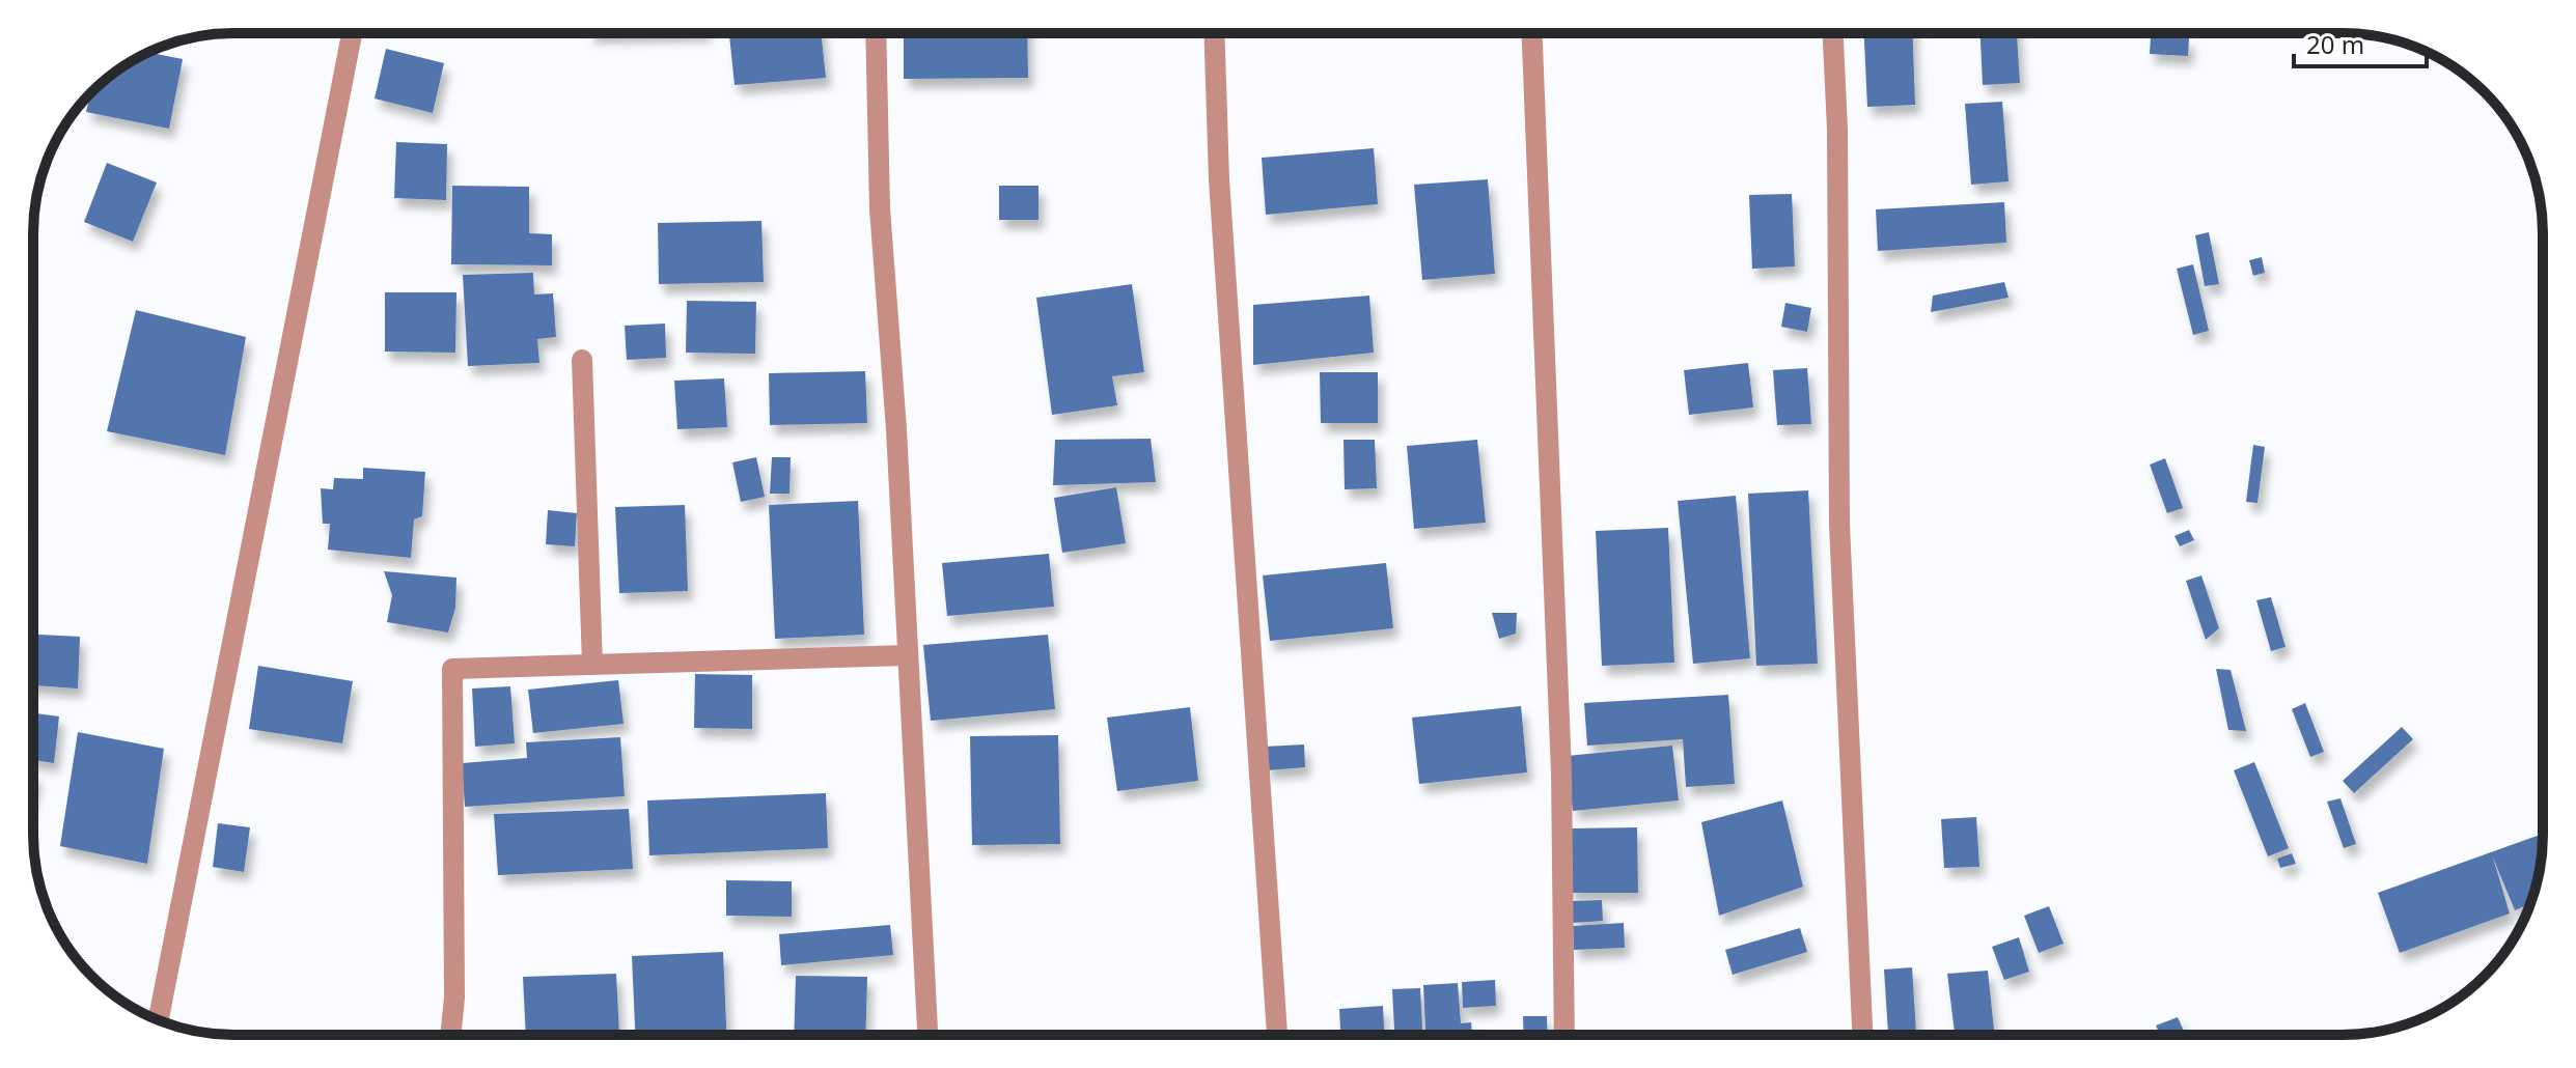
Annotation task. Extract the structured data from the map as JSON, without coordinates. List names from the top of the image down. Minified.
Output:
{"scale_bar":"20 m"}
